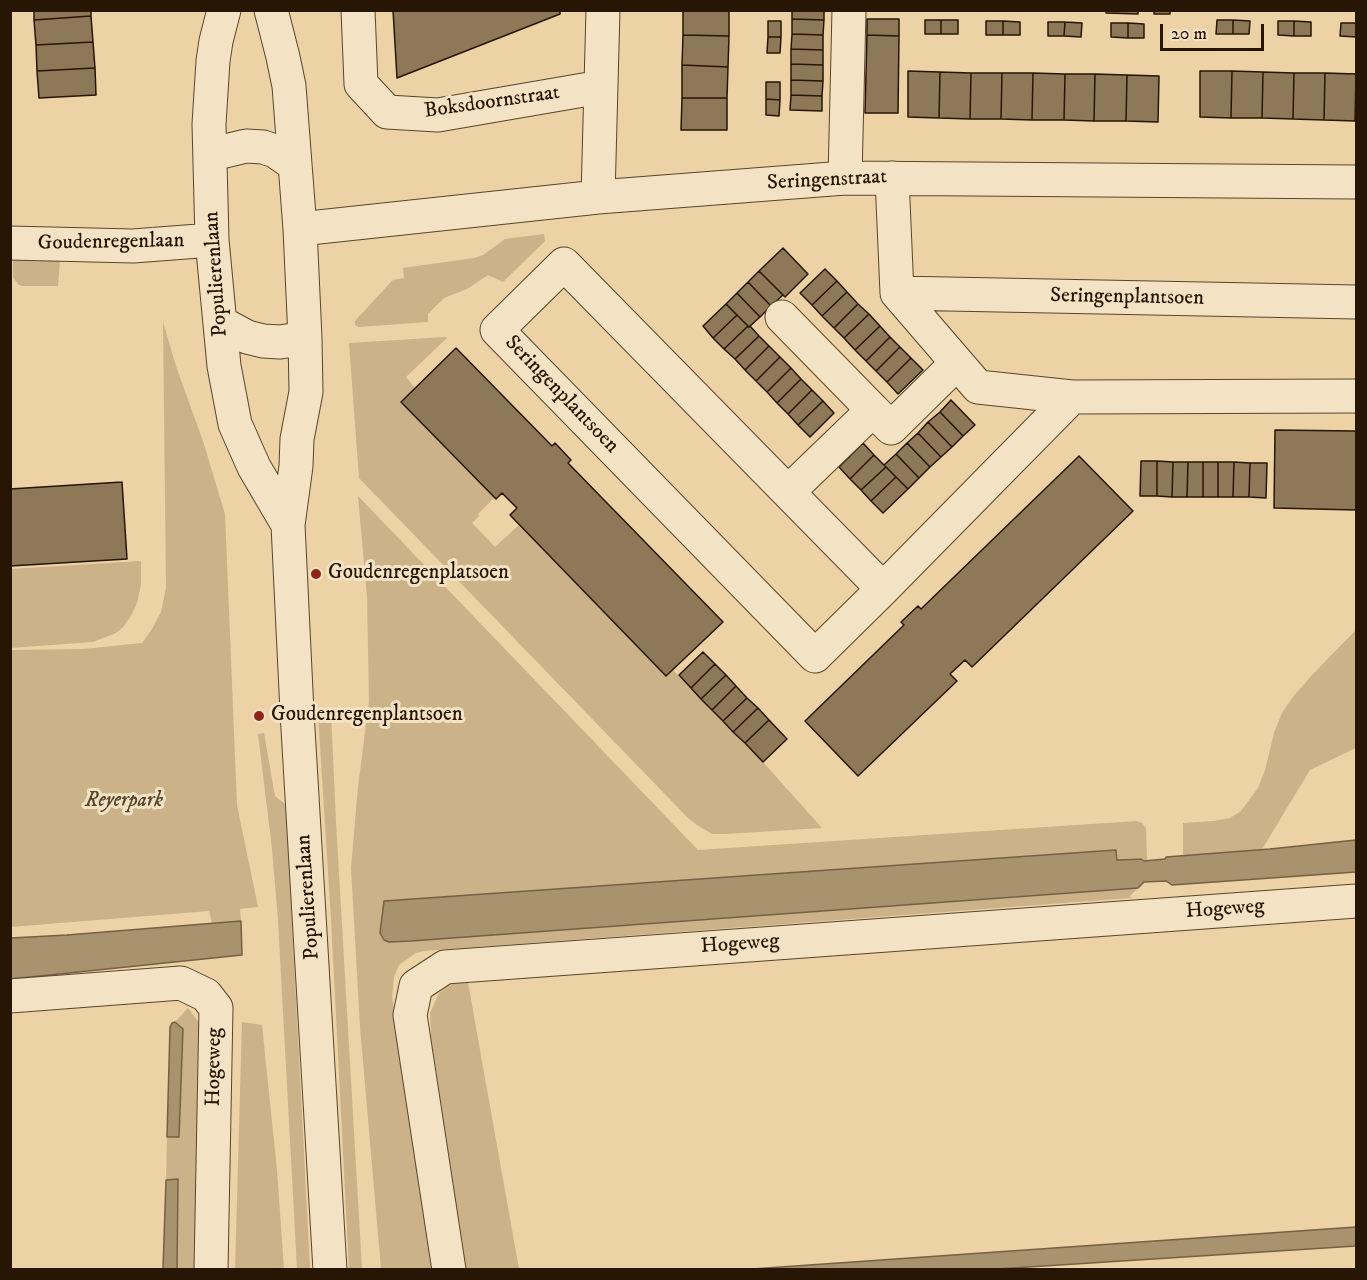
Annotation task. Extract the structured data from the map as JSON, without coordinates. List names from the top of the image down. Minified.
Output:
{"streets":{"street":["Boksdoornstraat","Seringenstraat","Goudenregenlaan","Populierenlaan","Seringenplantsoen","Hogeweg"]},"crossings":[["Seringenstraat","Populierenlaan"],["Goudenregenlaan","Populierenlaan"]],"parks":["Reyerpark"],"places":["Goudenregenplatsoen","Goudenregenplantsoen"],"scale_bar":"20 m"}
